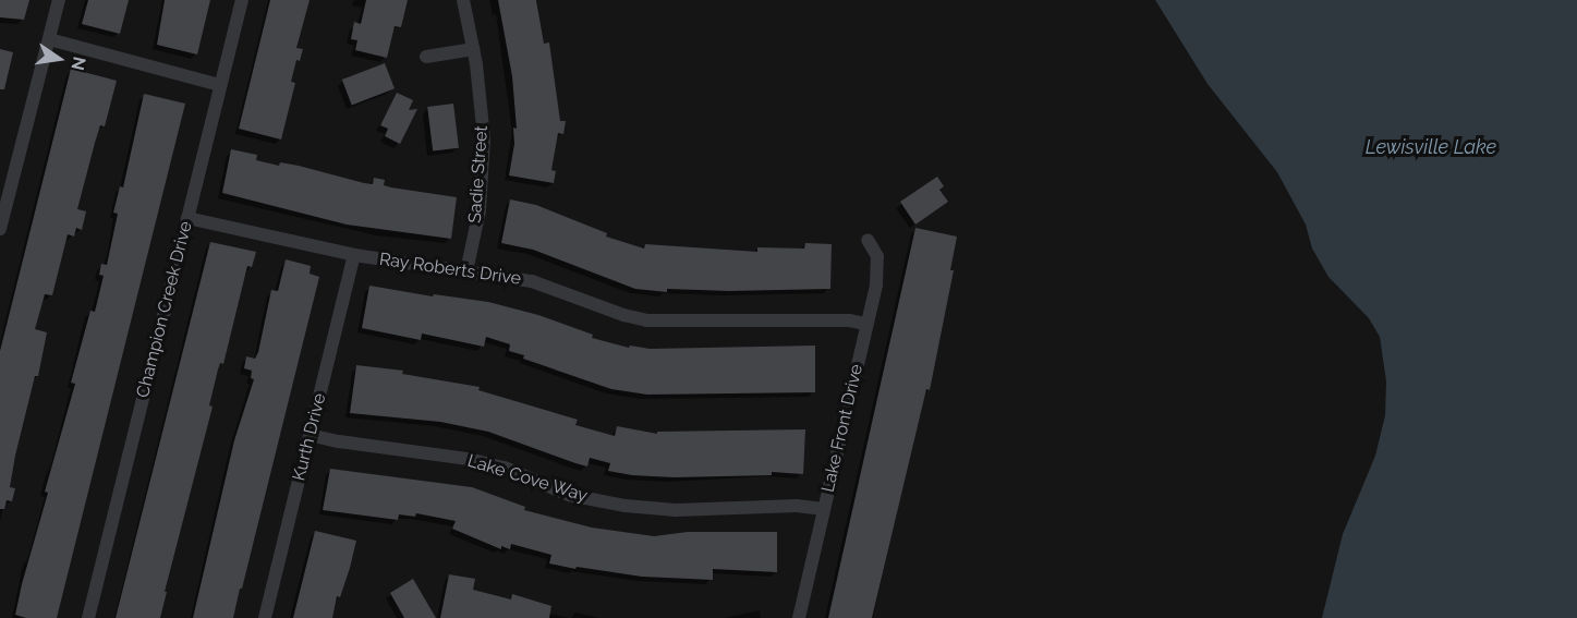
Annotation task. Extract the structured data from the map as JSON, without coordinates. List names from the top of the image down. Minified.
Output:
{"streets":{"street":["Sadie Street","Ray Roberts Drive","Champion Creek Drive","Lake Front Drive","Kurth Drive","Lake Cove Way"]},"crossings":[["Sadie Street","Ray Roberts Drive"],["Ray Roberts Drive","Champion Creek Drive"],["Ray Roberts Drive","Lake Front Drive"],["Ray Roberts Drive","Kurth Drive"],["Lake Front Drive","Lake Cove Way"],["Kurth Drive","Lake Cove Way"]],"water":["Lewisville Lake"],"north":"right"}
